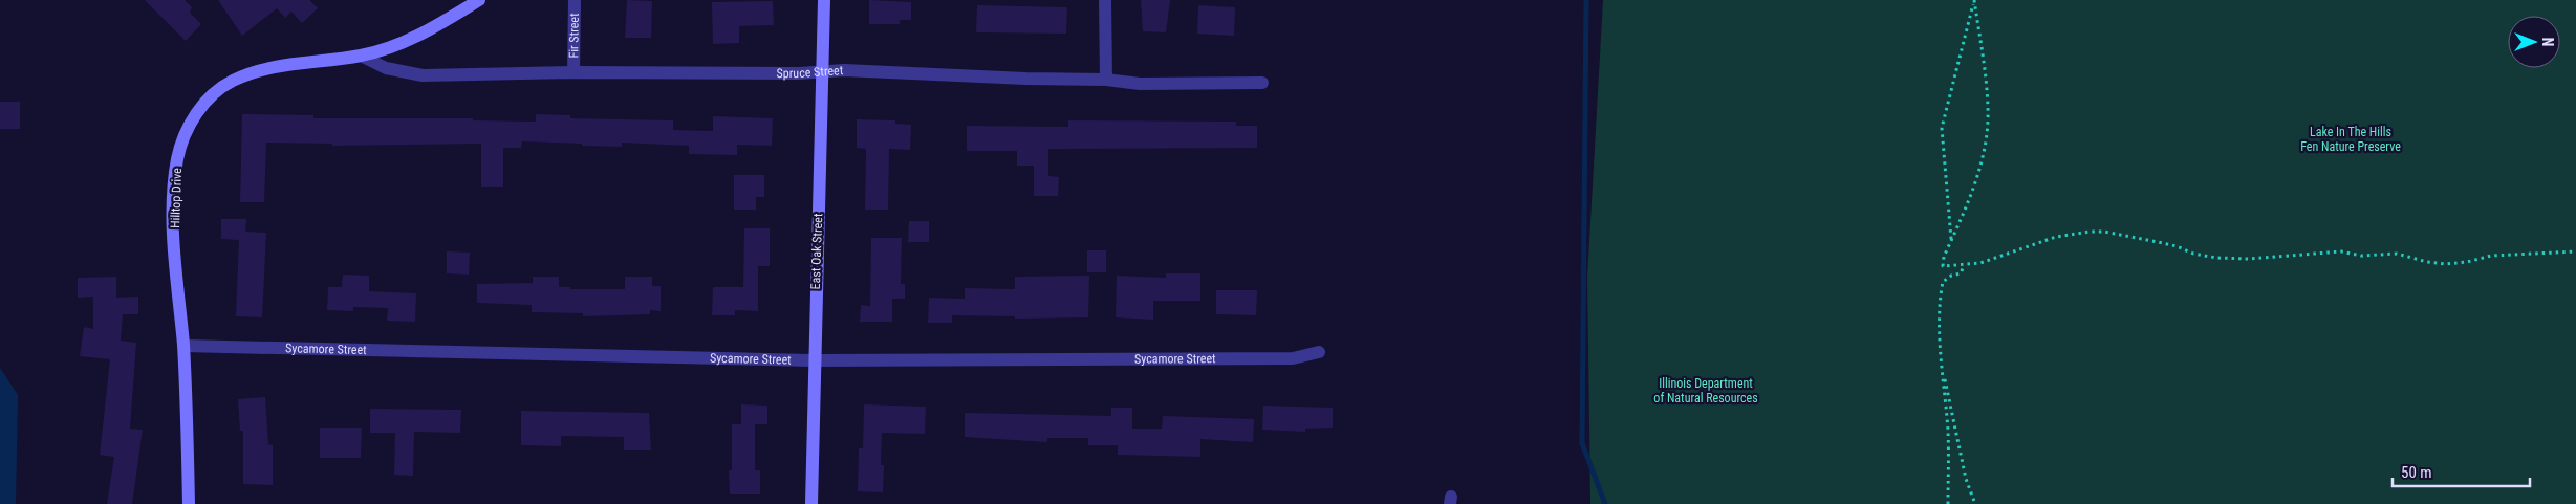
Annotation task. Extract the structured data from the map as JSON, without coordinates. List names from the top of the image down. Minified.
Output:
{"streets":{"street":["Fir Street","Spruce Street","Hilltop Drive","East Oak Street","Sycamore Street"]},"crossings":[["Fir Street","Spruce Street"],["Spruce Street","Hilltop Drive"],["Spruce Street","East Oak Street"],["Hilltop Drive","Sycamore Street"],["East Oak Street","Sycamore Street"]],"parks":["Lake In The Hills Fen Nature Preserve","Illinois Department of Natural Resources"],"scale_bar":"50 m","north":"right"}
